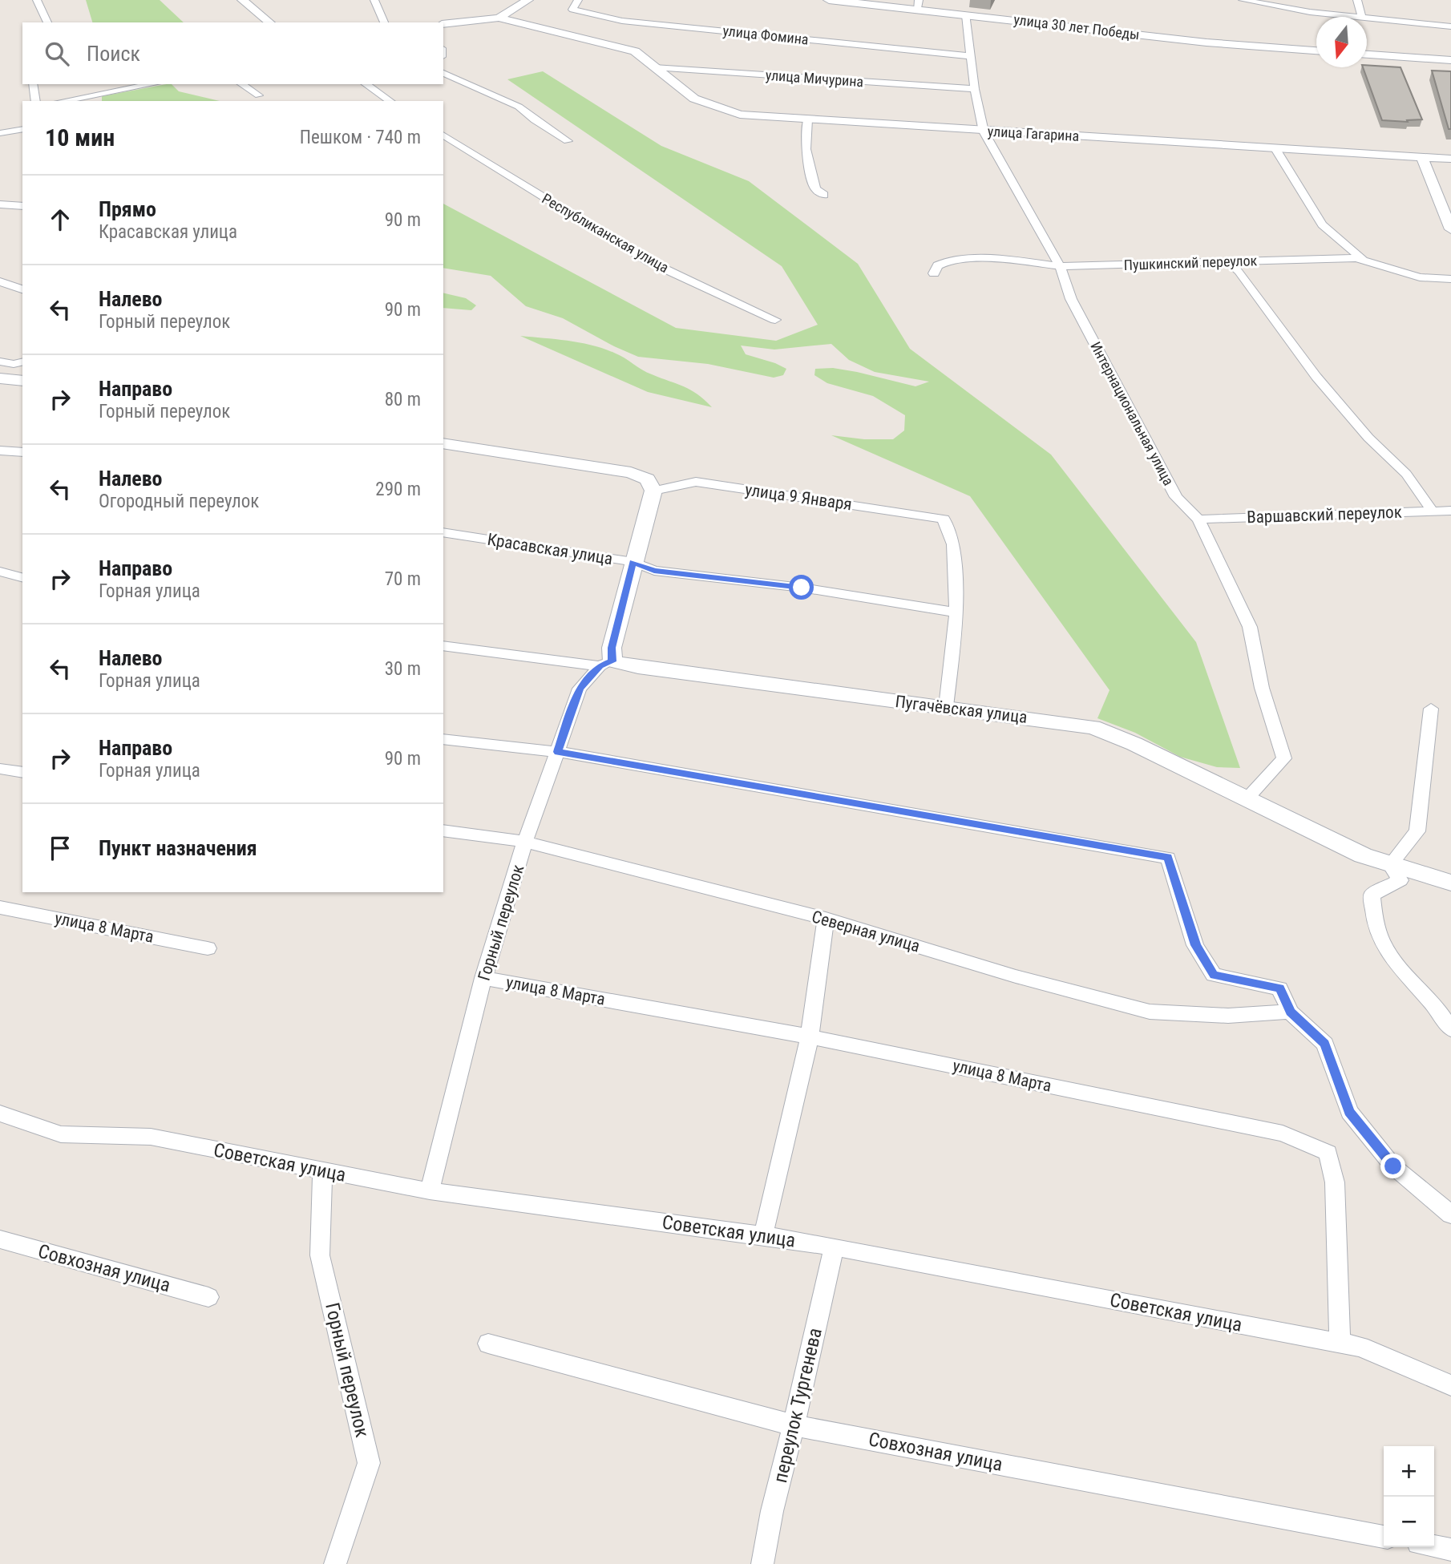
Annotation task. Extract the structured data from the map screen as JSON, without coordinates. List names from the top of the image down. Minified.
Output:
{"streets":{"main road":["улица 30 лет Победы","Пугачёвская улица"],"street":["улица Фомина","улица Мичурина","улица Гагарина","Республиканская улица","Пушкинский переулок","Интернациональная улица","улица 9 Января","Варшавский переулок","Красавская улица","Горный переулок","улица 8 Марта","Северная улица","Советская улица","Совхозная улица","переулок Тургенева"]},"crossings":[["улица 30 лет Победы","Интернациональная улица"],["улица Фомина","Интернациональная улица"],["улица Мичурина","улица Гагарина"],["улица Мичурина","Интернациональная улица"],["улица Гагарина","Интернациональная улица"],["Пушкинский переулок","Интернациональная улица"],["Интернациональная улица","Варшавский переулок"],["Интернациональная улица","Пугачёвская улица"],["улица 9 Января","Красавская улица"],["Пугачёвская улица","Горный переулок"],["Горный переулок","улица 8 Марта"],["Горный переулок","Северная улица"],["Горный переулок","Советская улица"],["улица 8 Марта","Советская улица"],["Советская улица","переулок Тургенева"],["Совхозная улица","переулок Тургенева"]],"north":"bottom","page":{"search":"Поиск","heading":["10 мин","Пешком · 740 m"],"list":[["Прямо","Красавская улица","90 m"],["Налево","Горный переулок","90 m"],["Направо","Горный переулок","80 m"],["Налево","Огородный переулок","290 m"],["Направо","Горная улица","70 m"],["Налево","Горная улица","30 m"],["Направо","Горная улица","90 m"],"Пункт назначения"],"map_buttons":["+","−"]}}
